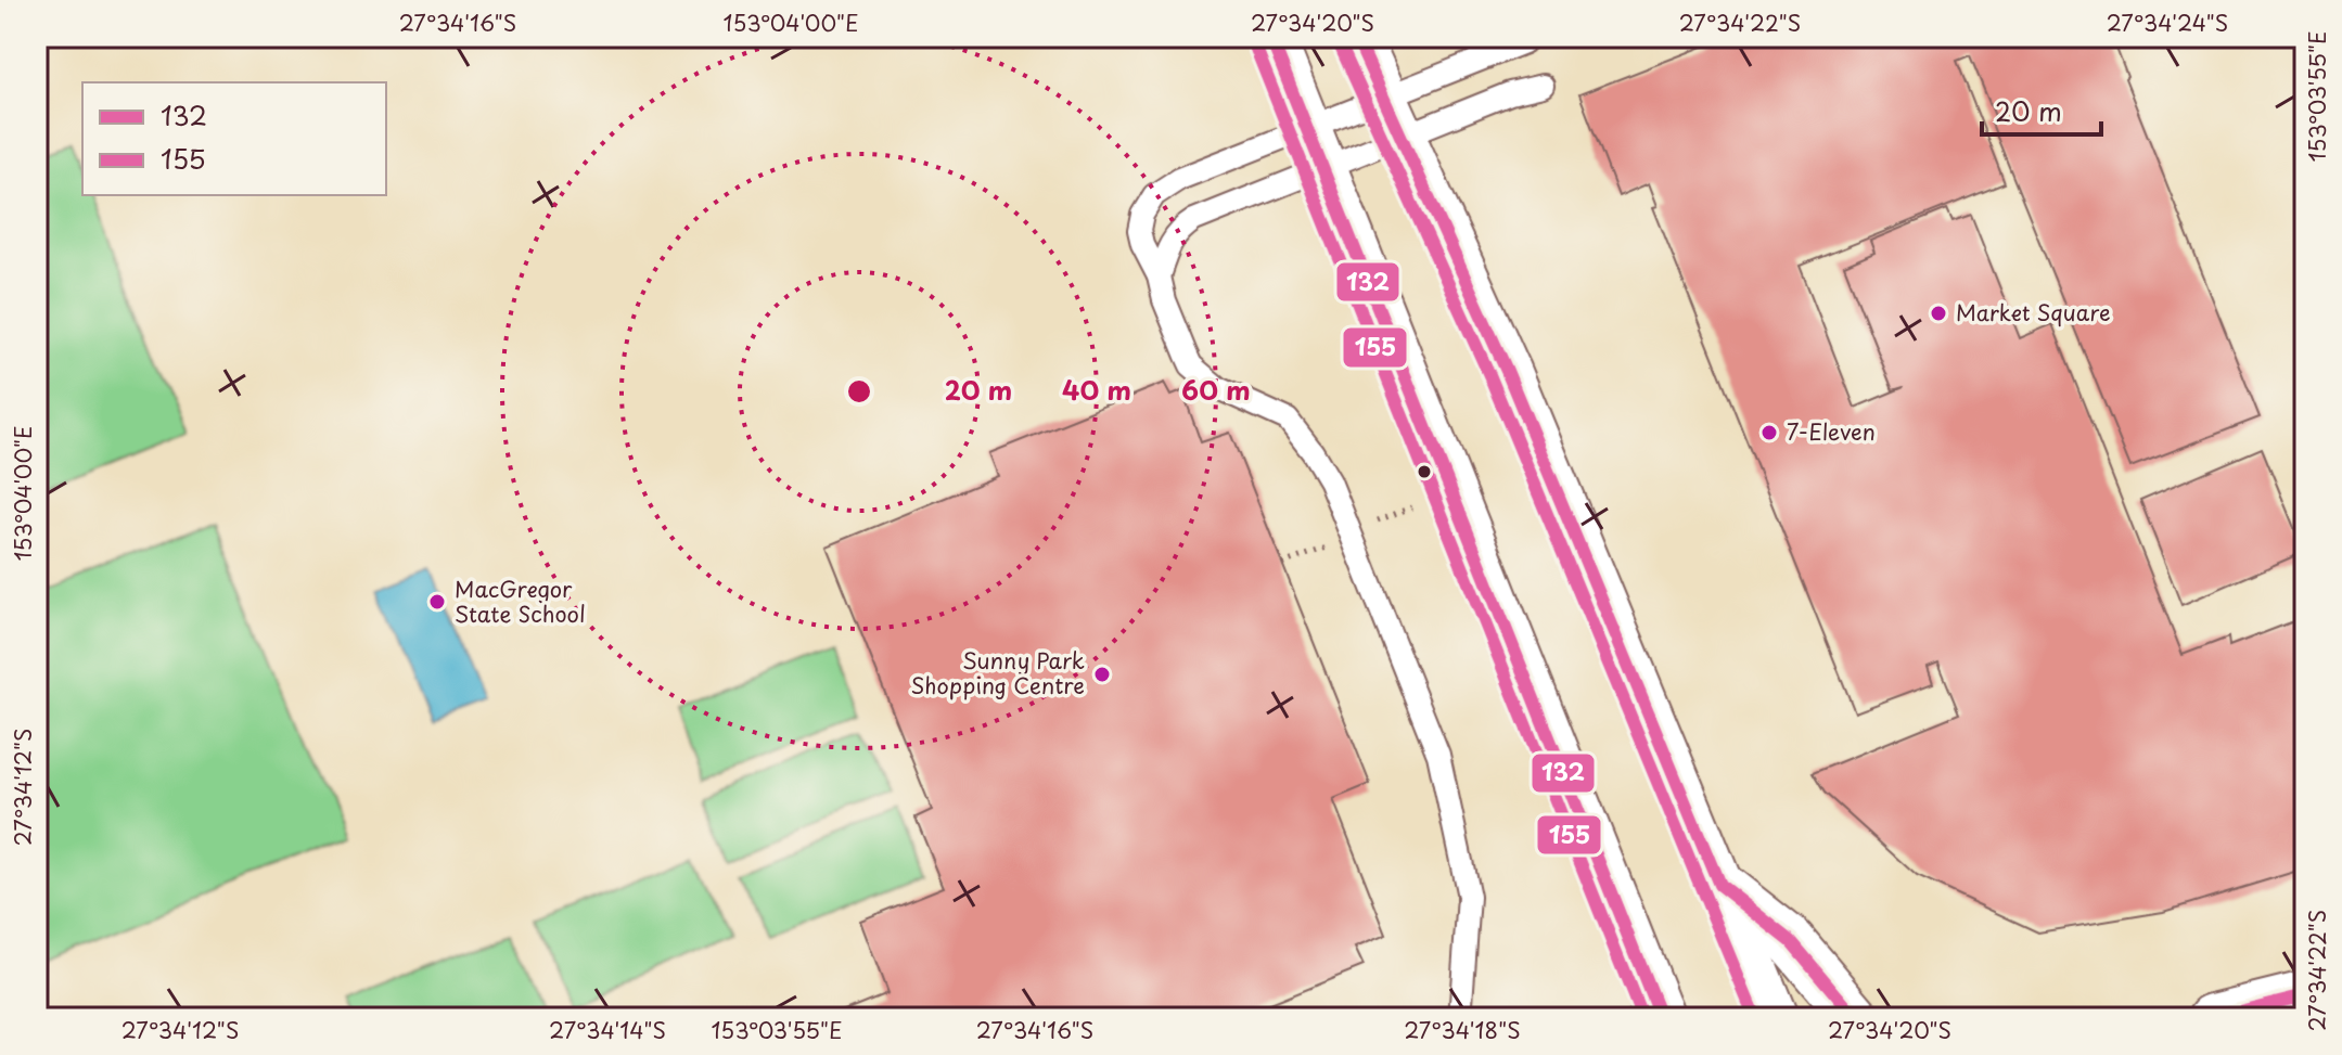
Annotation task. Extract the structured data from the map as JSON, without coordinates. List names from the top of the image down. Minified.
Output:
{"places":["Market Square","7-Eleven","MacGregor State School","Sunny Park Shopping Centre"],"lines":["transit line 132","transit line 155"],"legend":["132","155"],"scale_bar":"20 m","coordinates":["27°34'16\"S","153°04'00\"E","27°34'20\"S","27°34'22\"S","27°34'24\"S","153°03'55\"E","27°34'12\"S","27°34'14\"S","27°34'18\"S"],"rings":["20 m","40 m","60 m"]}
